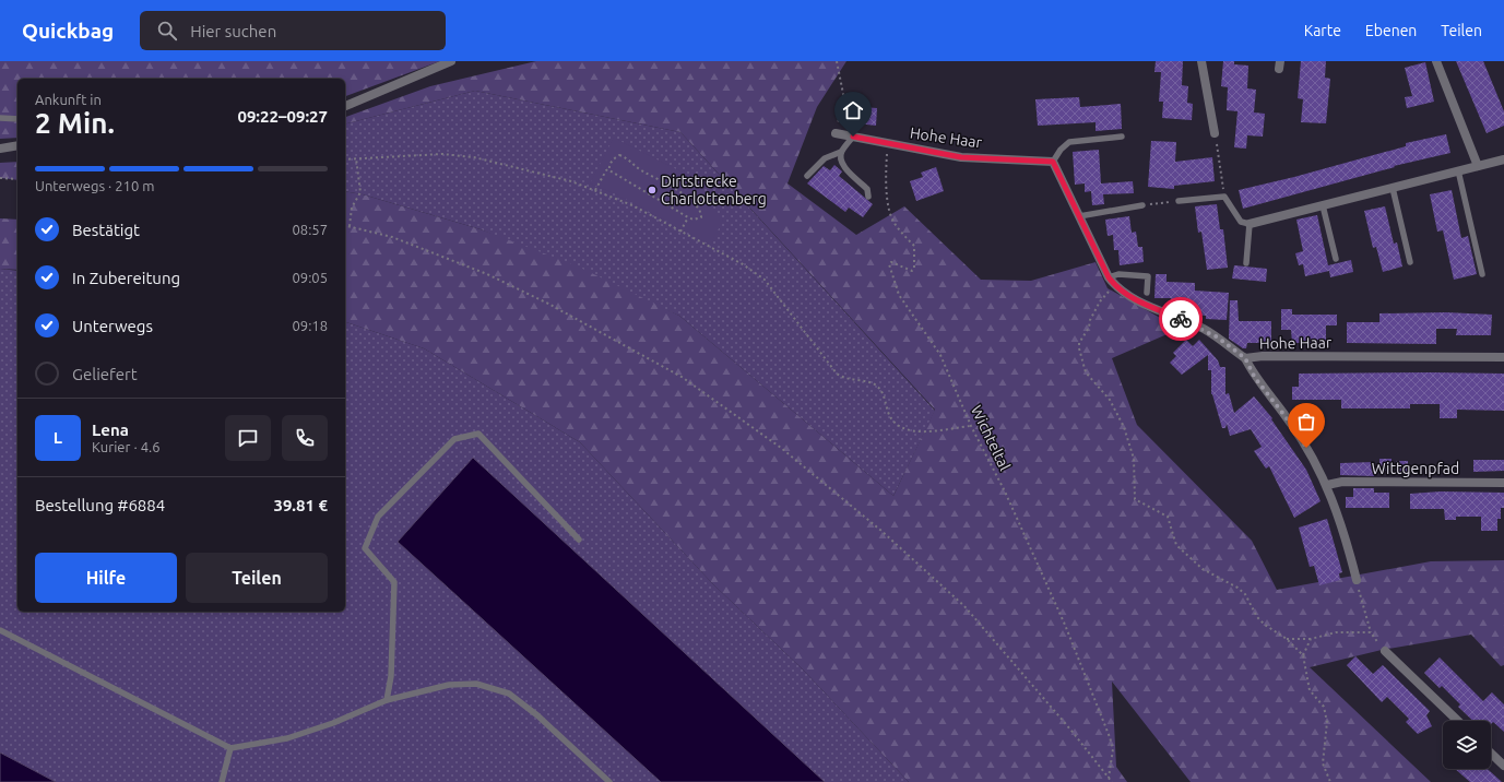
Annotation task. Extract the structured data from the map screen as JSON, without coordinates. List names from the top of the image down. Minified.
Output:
{"streets":{"street":["Hohe Haar","Wittgenpfad"],"path":["Wichteltal"]},"crossings":[["Hohe Haar","Wichteltal"]],"places":["Dirtstrecke Charlottenberg"],"page":{"header":"Quickbag","search":"Hier suchen","nav":["Karte","Ebenen","Teilen"],"heading":["2 Min.","Ankunft in","09:22–09:27"],"panel":["Lena","Kurier · 4.6","Bestellung #6884","39.81 €"],"bar":"Unterwegs · 210 m","list":[["Bestätigt","08:57"],["In Zubereitung","09:05"],["Unterwegs","09:18"],"Geliefert"],"round":"L","buttons":["Hilfe","Teilen"]}}
